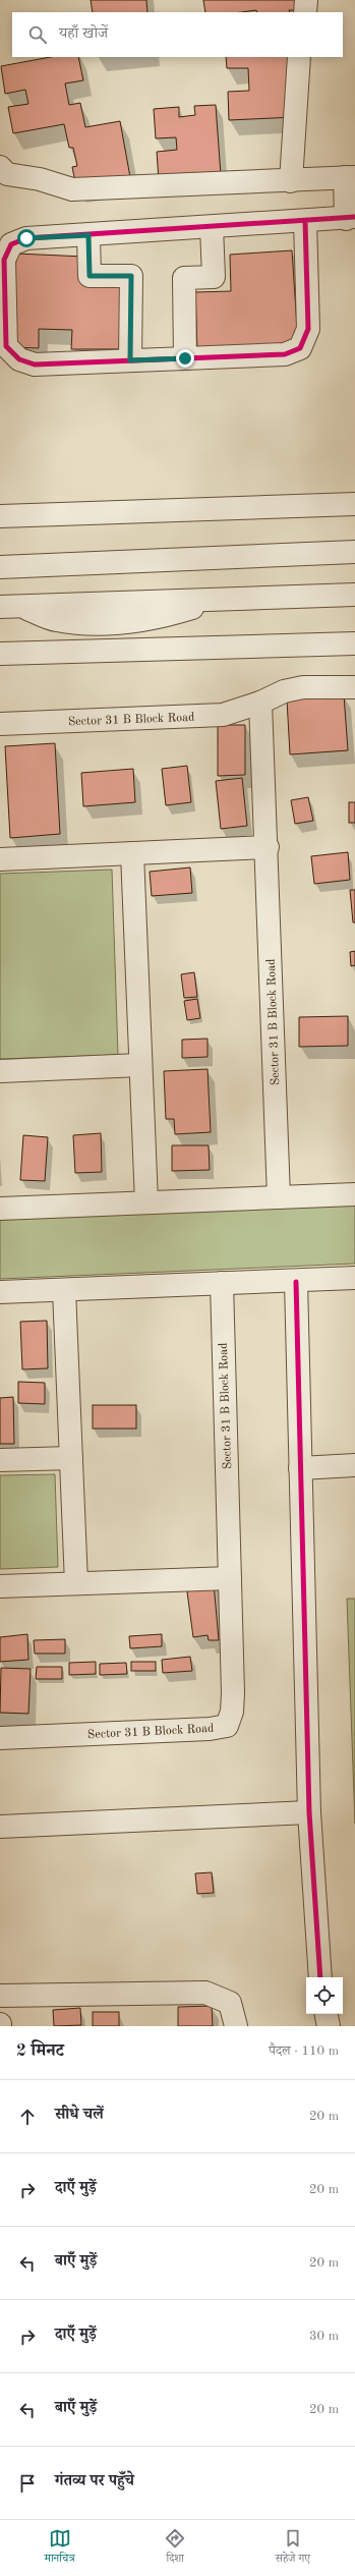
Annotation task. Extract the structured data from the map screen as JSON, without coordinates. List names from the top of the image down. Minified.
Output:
{"streets":{"street":["Sector 31 B Block Road"]},"page":{"search":"यहाँ खोजें","heading":["2 मिनट","पैदल · 110 m"],"list":[["सीधे चलें","20 m"],["दाएँ मुड़ें","20 m"],["बाएँ मुड़ें","20 m"],["दाएँ मुड़ें","30 m"],["बाएँ मुड़ें","20 m"],"गंतव्य पर पहुँचे"],"nav":["मानचित्र","दिशा","सहेजे गए"]}}
